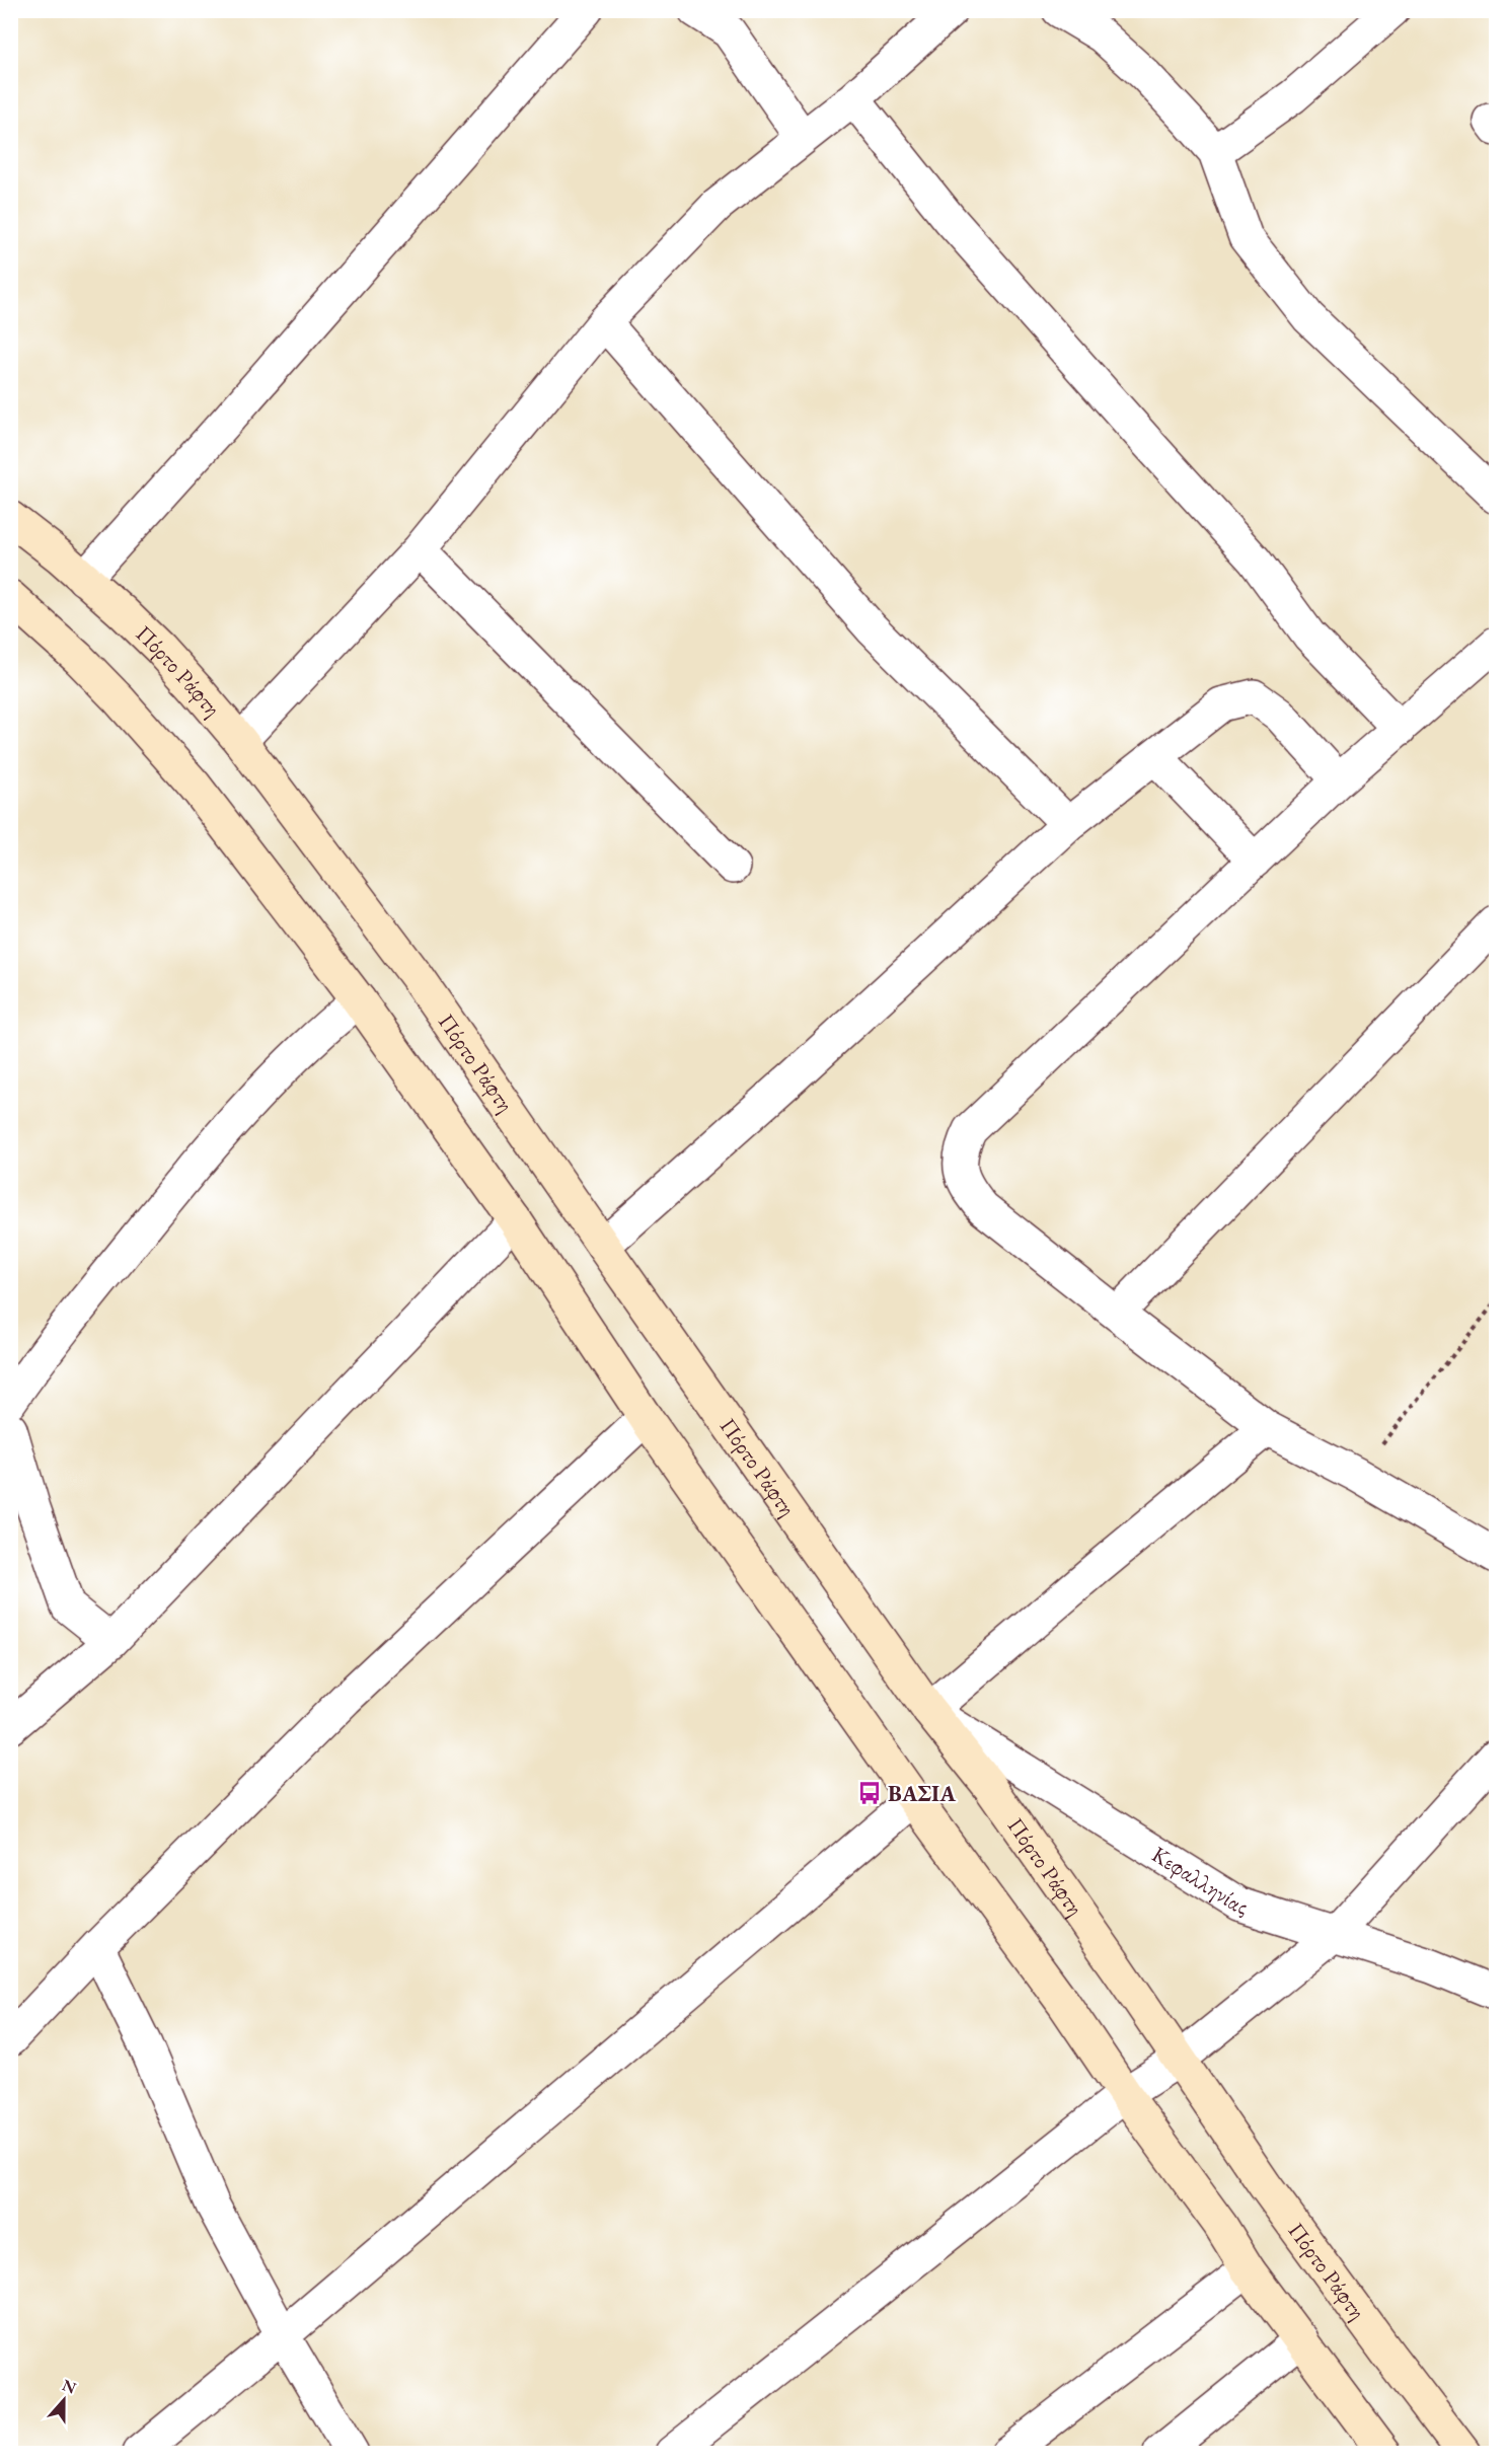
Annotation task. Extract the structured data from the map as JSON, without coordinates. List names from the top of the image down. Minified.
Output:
{"streets":{"main road":["Πόρτο Ράφτη"],"street":["Κεφαλληνίας"]},"crossings":[["Πόρτο Ράφτη","Κεφαλληνίας"]],"places":{"bus stop":["ΒΑΣΙΑ"]},"north":"top"}
